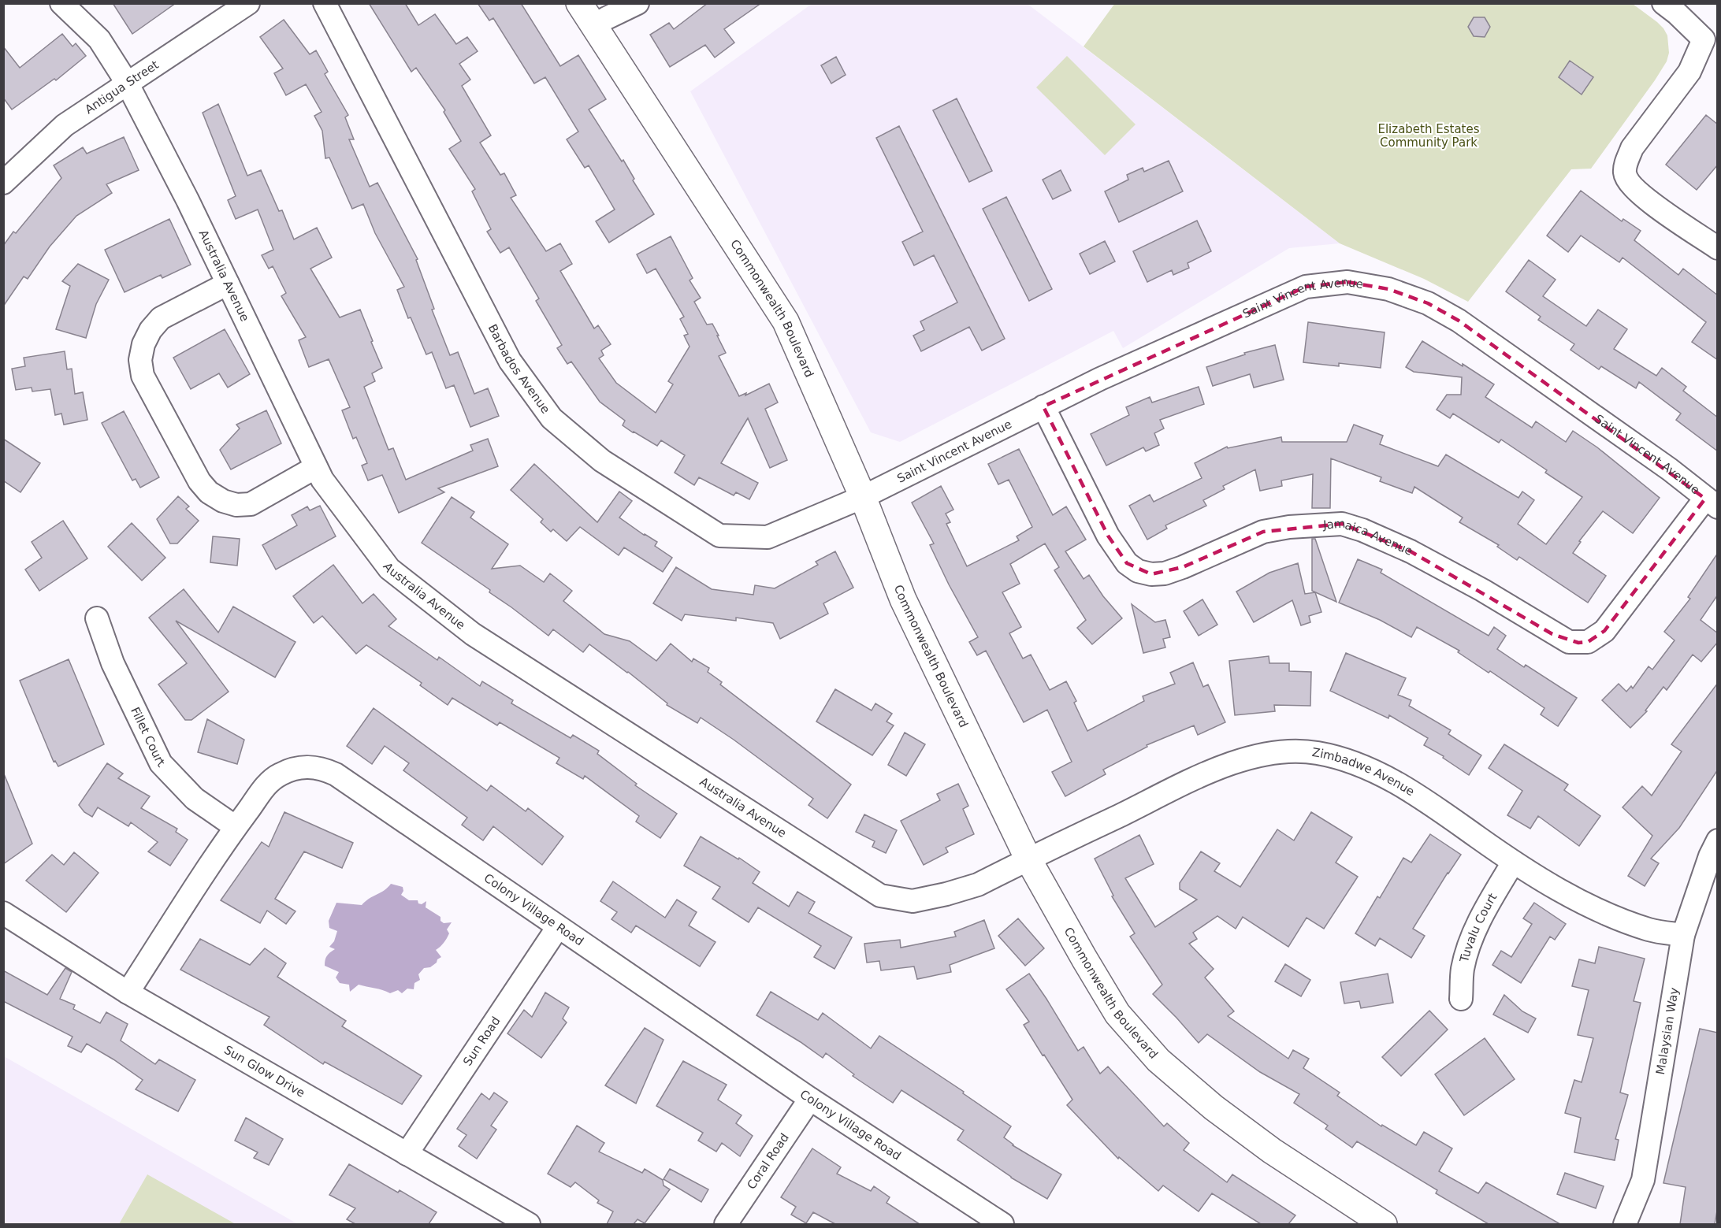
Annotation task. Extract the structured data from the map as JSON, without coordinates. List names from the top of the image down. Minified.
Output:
{"streets":{"street":["Antigua Street","Australia Avenue","Saint Vincent Avenue","Commonwealth Boulevard","Barbados Avenue","Jamaica Avenue","Fillet Court","Zimbadwe Avenue","Colony Village Road","Tuvalu Court","Malaysian Way","Sun Road","Sun Glow Drive","Coral Road"]},"crossings":[["Antigua Street","Australia Avenue"],["Australia Avenue","Commonwealth Boulevard"],["Australia Avenue","Zimbadwe Avenue"],["Saint Vincent Avenue","Commonwealth Boulevard"],["Saint Vincent Avenue","Barbados Avenue"],["Saint Vincent Avenue","Jamaica Avenue"],["Commonwealth Boulevard","Barbados Avenue"],["Commonwealth Boulevard","Zimbadwe Avenue"],["Fillet Court","Colony Village Road"],["Zimbadwe Avenue","Tuvalu Court"],["Zimbadwe Avenue","Malaysian Way"],["Colony Village Road","Sun Road"],["Colony Village Road","Sun Glow Drive"],["Colony Village Road","Coral Road"],["Sun Road","Sun Glow Drive"]],"parks":["Elizabeth Estates Community Park"]}
